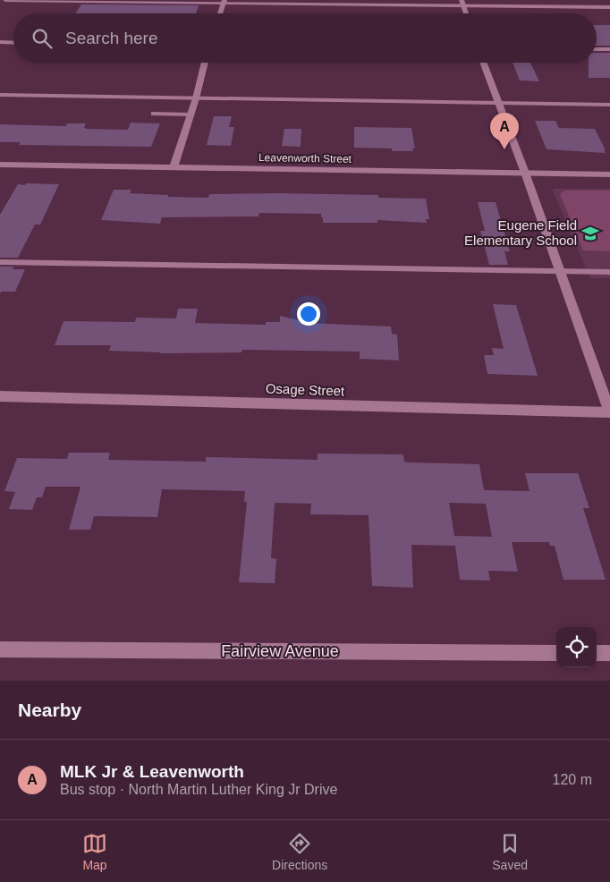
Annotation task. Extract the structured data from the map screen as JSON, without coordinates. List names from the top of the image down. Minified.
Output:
{"streets":{"street":["Leavenworth Street","Osage Street","Fairview Avenue"]},"places":{"school or university":["Eugene Field Elementary School"]},"page":{"search":"Search here","pins":"A","heading":"Nearby","list":[{"mark":"A","name":"MLK Jr & Leavenworth","note":"Bus stop · North Martin Luther King Jr Drive","value":"120 m"}],"nav":["Map","Directions","Saved"]}}
